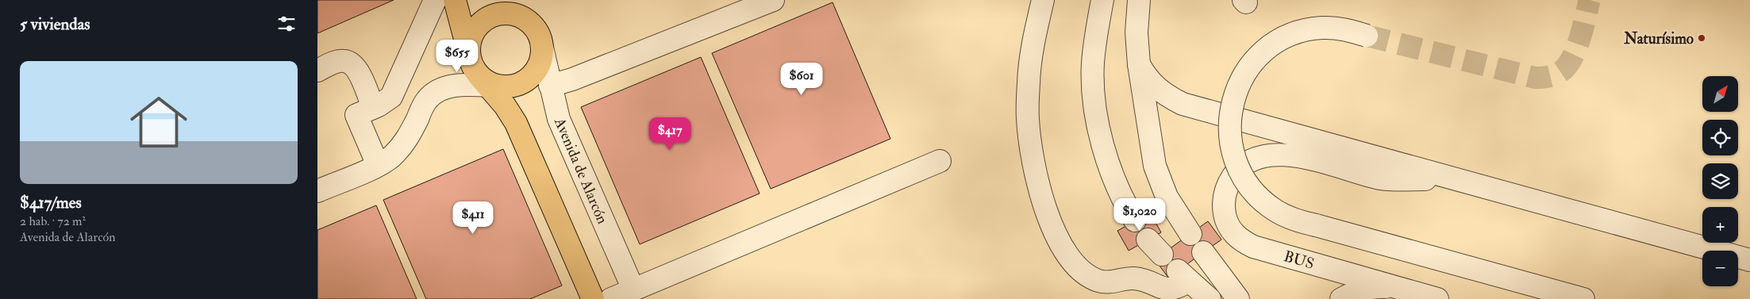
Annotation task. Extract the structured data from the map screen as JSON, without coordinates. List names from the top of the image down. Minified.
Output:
{"streets":{"lane":["Avenida de Alarcón","BUS"]},"places":["Naturísimo"],"north":"top right","page":{"heading":"5 viviendas","price":["$655","$601","$417","$1,020","$411"],"list":[{"name":"$417/mes","note":"2 hab. · 72 m² · Avenida de Alarcón"}],"map_buttons":["+","−"]}}
